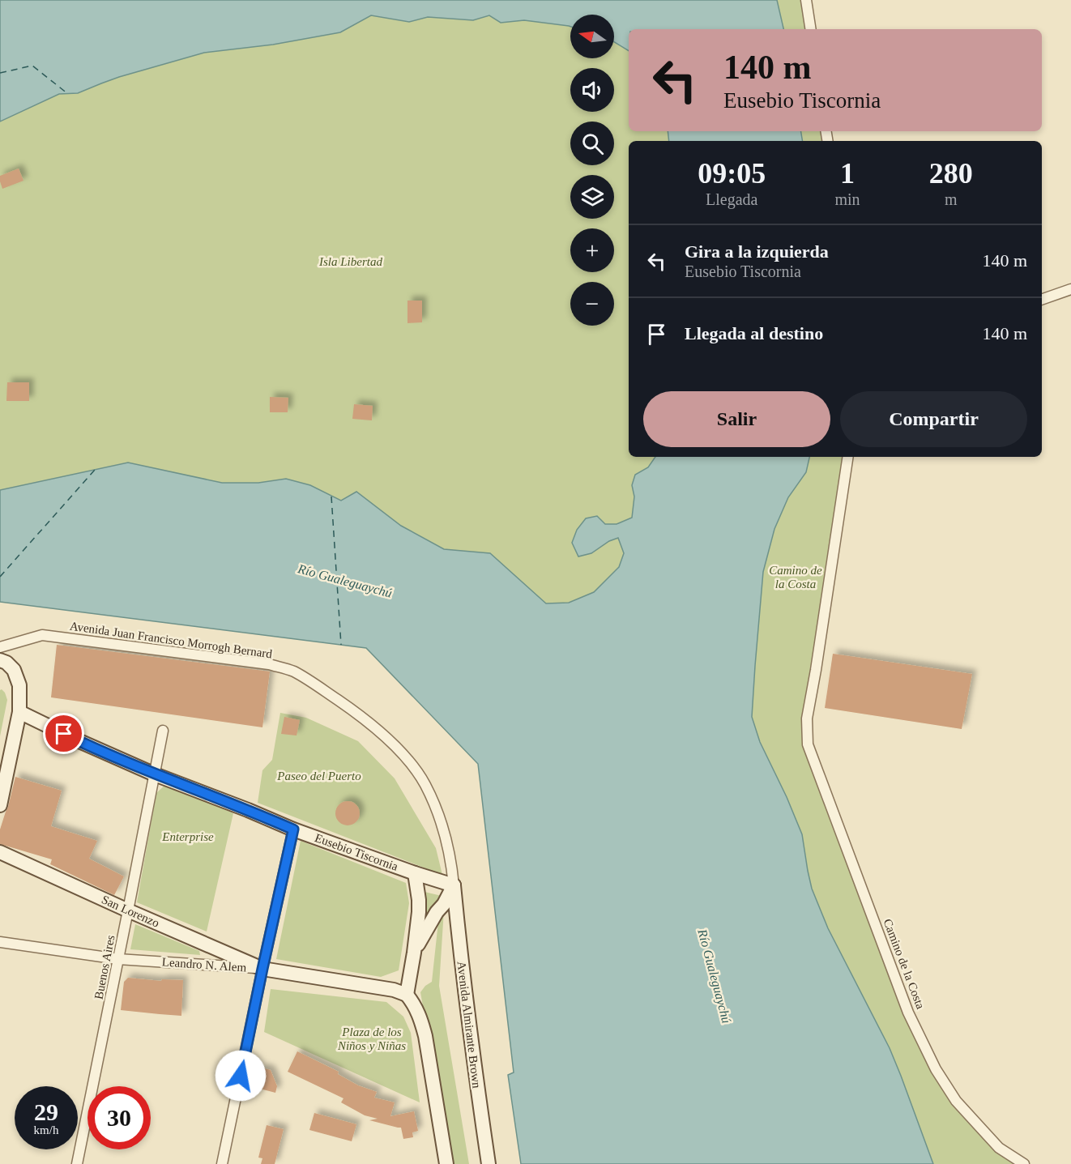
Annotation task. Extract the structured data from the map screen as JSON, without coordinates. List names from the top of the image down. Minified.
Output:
{"streets":{"main road":["Eusebio Tiscornia","San Lorenzo","Leandro N. Alem","Avenida Almirante Brown"],"street":["Avenida Juan Francisco Morrogh Bernard","Camino de la Costa","Buenos Aires"]},"crossings":[["Avenida Juan Francisco Morrogh Bernard","Eusebio Tiscornia"],["Avenida Juan Francisco Morrogh Bernard","Avenida Almirante Brown"],["Eusebio Tiscornia","Buenos Aires"],["Eusebio Tiscornia","Avenida Almirante Brown"],["San Lorenzo","Leandro N. Alem"],["San Lorenzo","Buenos Aires"],["Leandro N. Alem","Buenos Aires"]],"water":["Río Gualeguaychú"],"parks":["Isla Libertad","Camino de la Costa","Paseo del Puerto","Enterprise","Plaza de los Niños y Niñas"],"north":"left","page":{"map_buttons":["+","−"],"turn":["140 m","Eusebio Tiscornia"],"eta":["09:05","Llegada","1","min","280","m"],"list":[{"name":"Gira a la izquierda","note":"Eusebio Tiscornia","value":"140 m"},{"name":"Llegada al destino","value":"140 m"}],"buttons":["Salir","Compartir"],"speed":"29 km/h","limit":"30"}}
